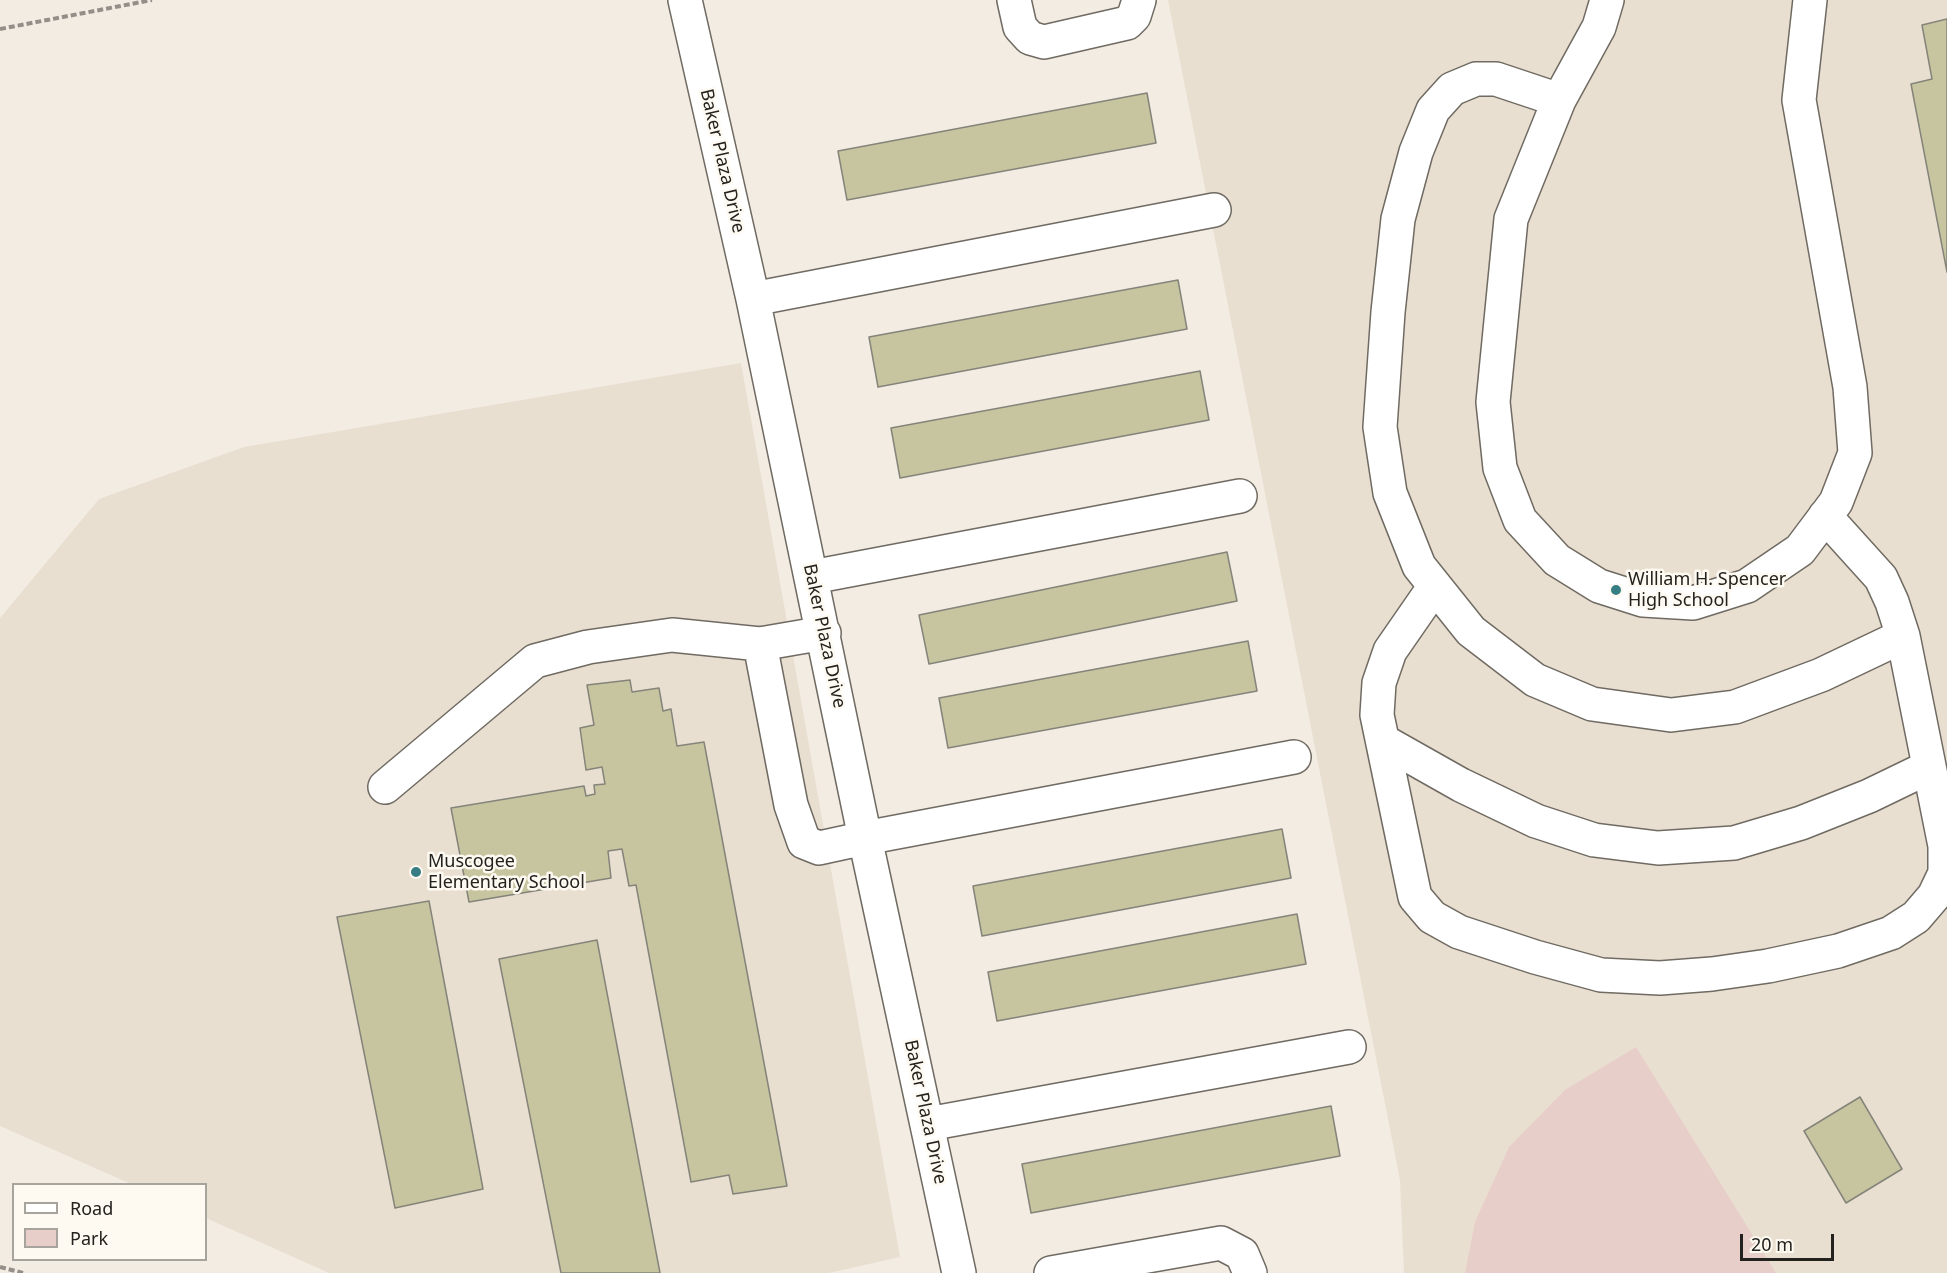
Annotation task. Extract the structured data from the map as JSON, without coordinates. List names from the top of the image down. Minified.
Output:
{"streets":{"street":["Baker Plaza Drive"]},"places":["William H. Spencer High School","Muscogee Elementary School"],"legend":["Road","Park"],"scale_bar":"20 m"}
